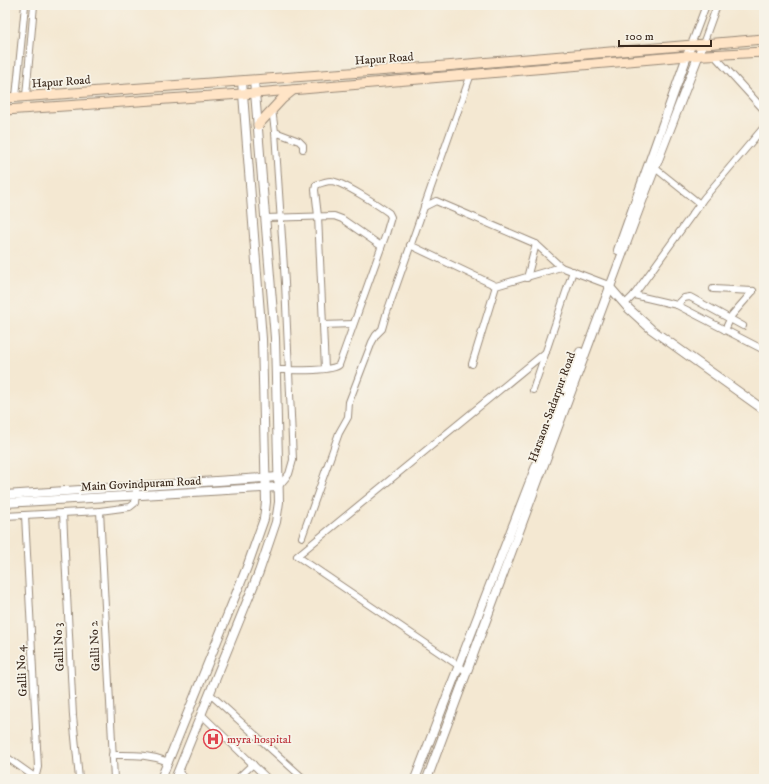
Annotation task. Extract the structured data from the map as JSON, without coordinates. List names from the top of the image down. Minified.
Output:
{"streets":{"main road":["Hapur Road"],"street":["Harsaon-Sadarpur Road","Main Govindpuram Road","Galli No 2","Galli No 3","Galli No 4"]},"crossings":[["Hapur Road","Harsaon-Sadarpur Road"]],"places":{"hospital":["myra hospital"]},"scale_bar":"100 m"}
